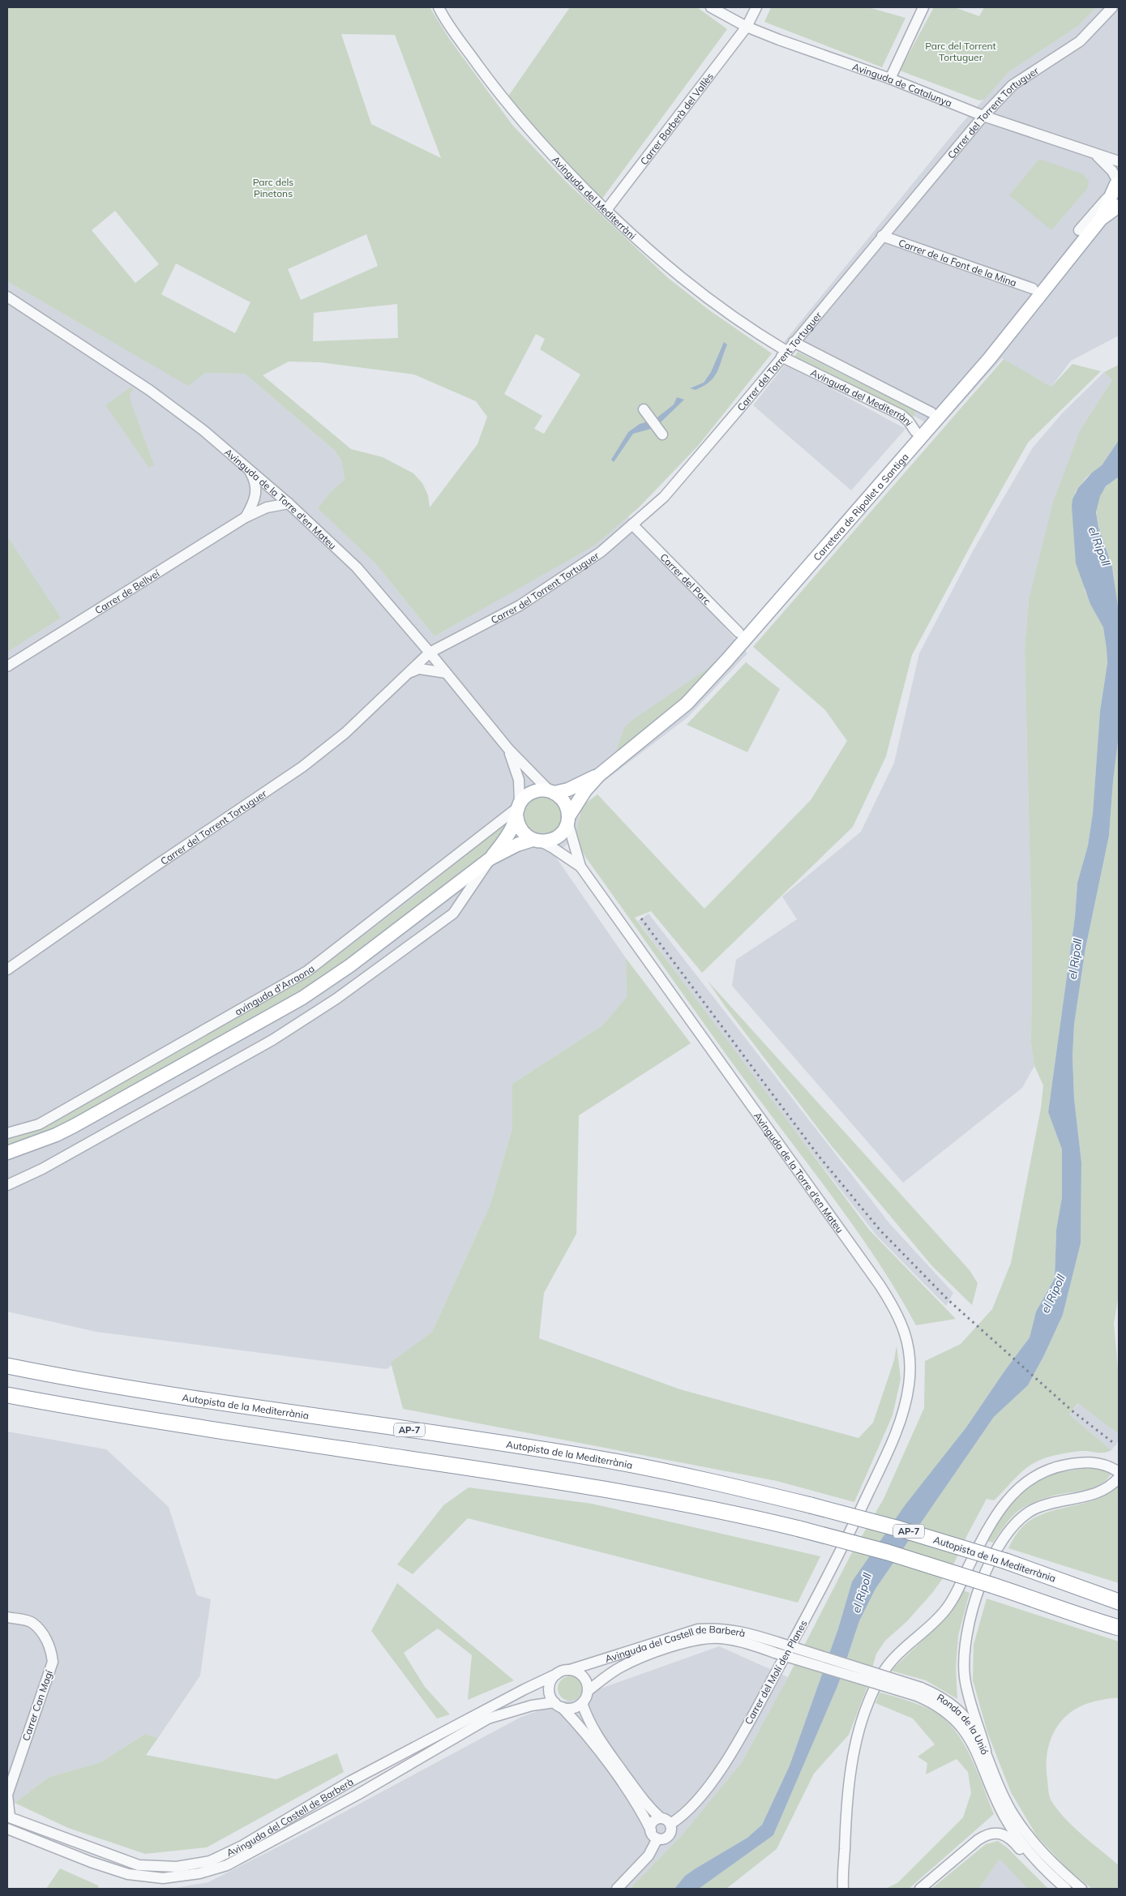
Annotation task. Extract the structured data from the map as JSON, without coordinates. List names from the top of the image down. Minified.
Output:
{"streets":{"highway":["Autopista de la Mediterrània","AP-7"],"main road":["Carretera de Ripollet a Santiga"],"street":["Avinguda de Catalunya","Carrer del Torrent Tortuguer","Carrer Barberà del Vallès","Avinguda del Mediterràni","Carrer de la Font de la Mina","Avinguda de la Torre d'en Mateu","Carrer del Parc","Carrer de Bellveí","avinguda d'Arraona","Avinguda del Castell de Barberà","Carrer del Molí den Planes","Carrer Can Magí","Ronda de la Unió"]},"crossings":[["Avinguda de Catalunya","Carrer del Torrent Tortuguer"],["Avinguda de Catalunya","Carrer Barberà del Vallès"],["Carrer del Torrent Tortuguer","Avinguda del Mediterràni"],["Carrer del Torrent Tortuguer","Carrer de la Font de la Mina"],["Carrer del Torrent Tortuguer","Avinguda de la Torre d'en Mateu"],["Carrer del Torrent Tortuguer","Carrer del Parc"],["Carrer Barberà del Vallès","Avinguda del Mediterràni"],["Avinguda de la Torre d'en Mateu","Carrer de Bellveí"],["Avinguda de la Torre d'en Mateu","avinguda d'Arraona"],["Avinguda de la Torre d'en Mateu","Carrer del Molí den Planes"],["Avinguda del Castell de Barberà","Carrer Can Magí"],["Avinguda del Castell de Barberà","Ronda de la Unió"]],"water":["el Ripoll"],"parks":["Parc del Torrent Tortuguer","Parc dels Pinetons"]}
